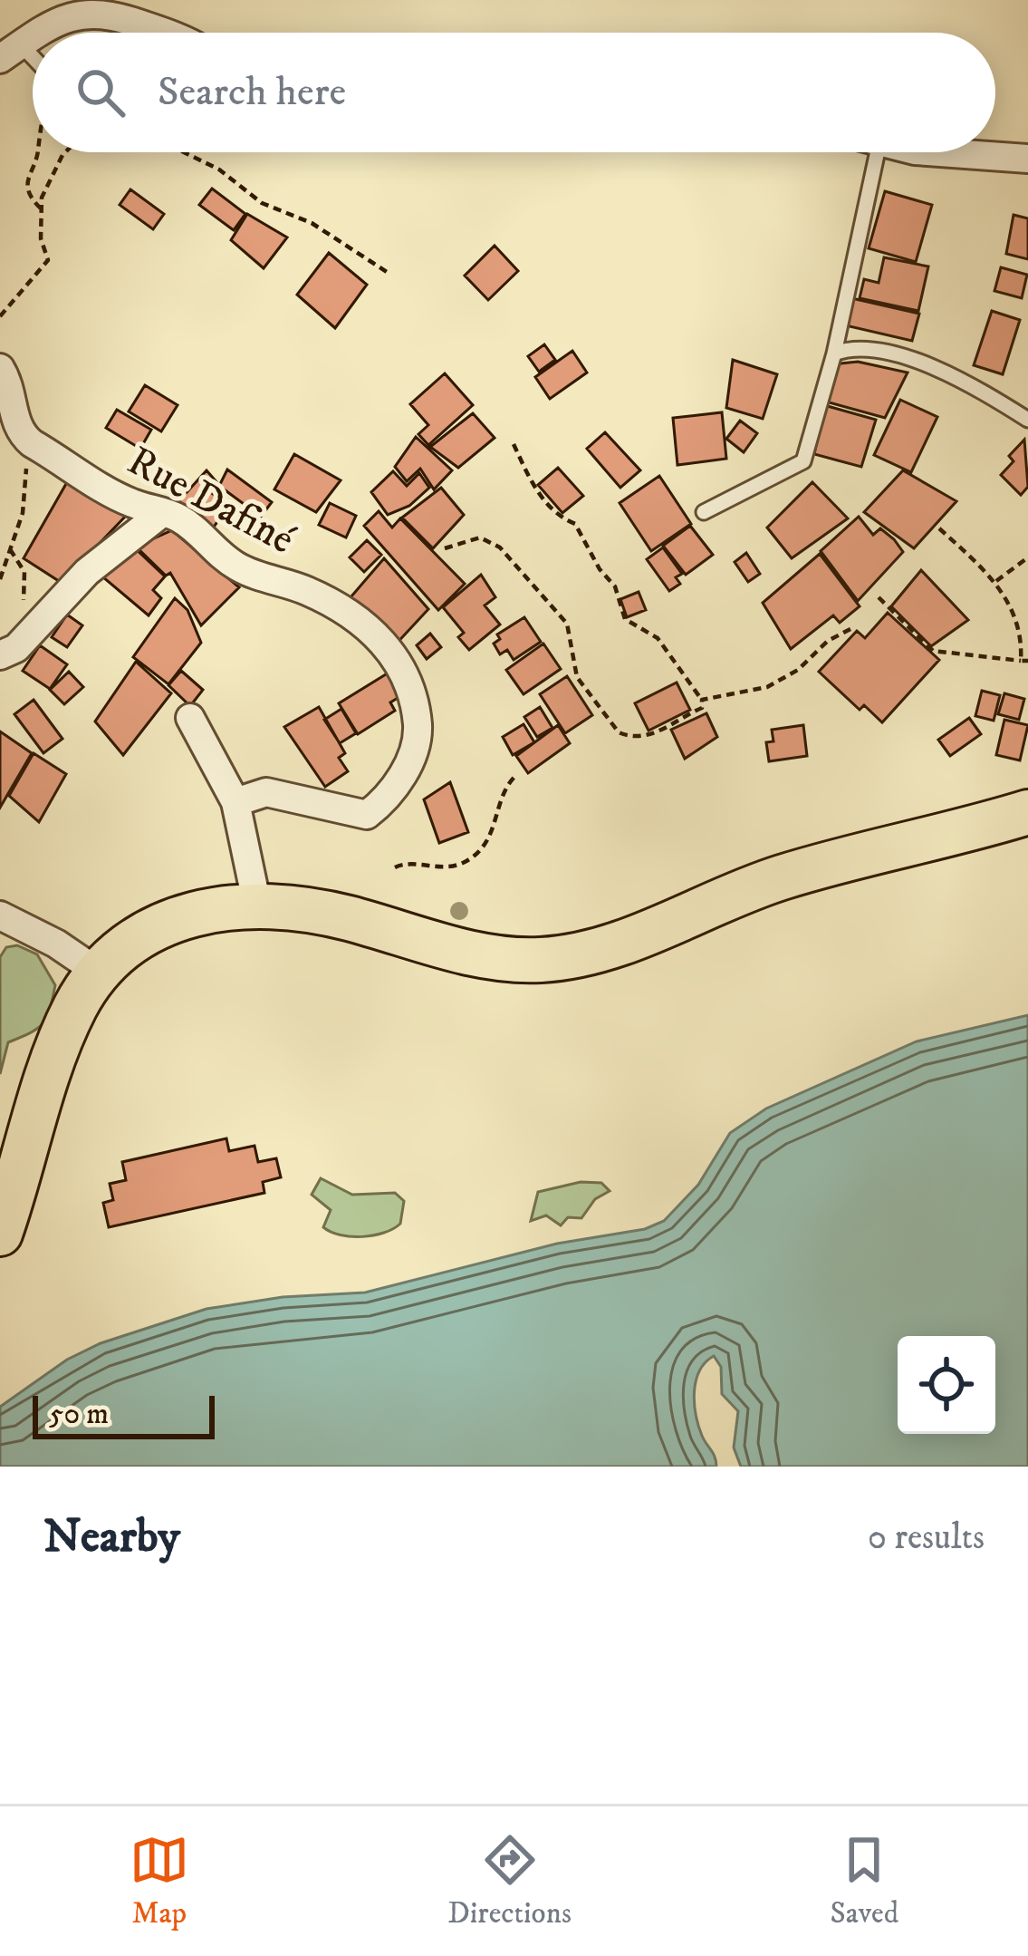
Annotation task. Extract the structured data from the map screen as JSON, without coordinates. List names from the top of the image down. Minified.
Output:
{"streets":{"street":["Rue Dafiné"]},"scale_bar":"50 m","page":{"search":"Search here","scale":"50 m","heading":["Nearby","0 results"],"nav":["Map","Directions","Saved"]}}
